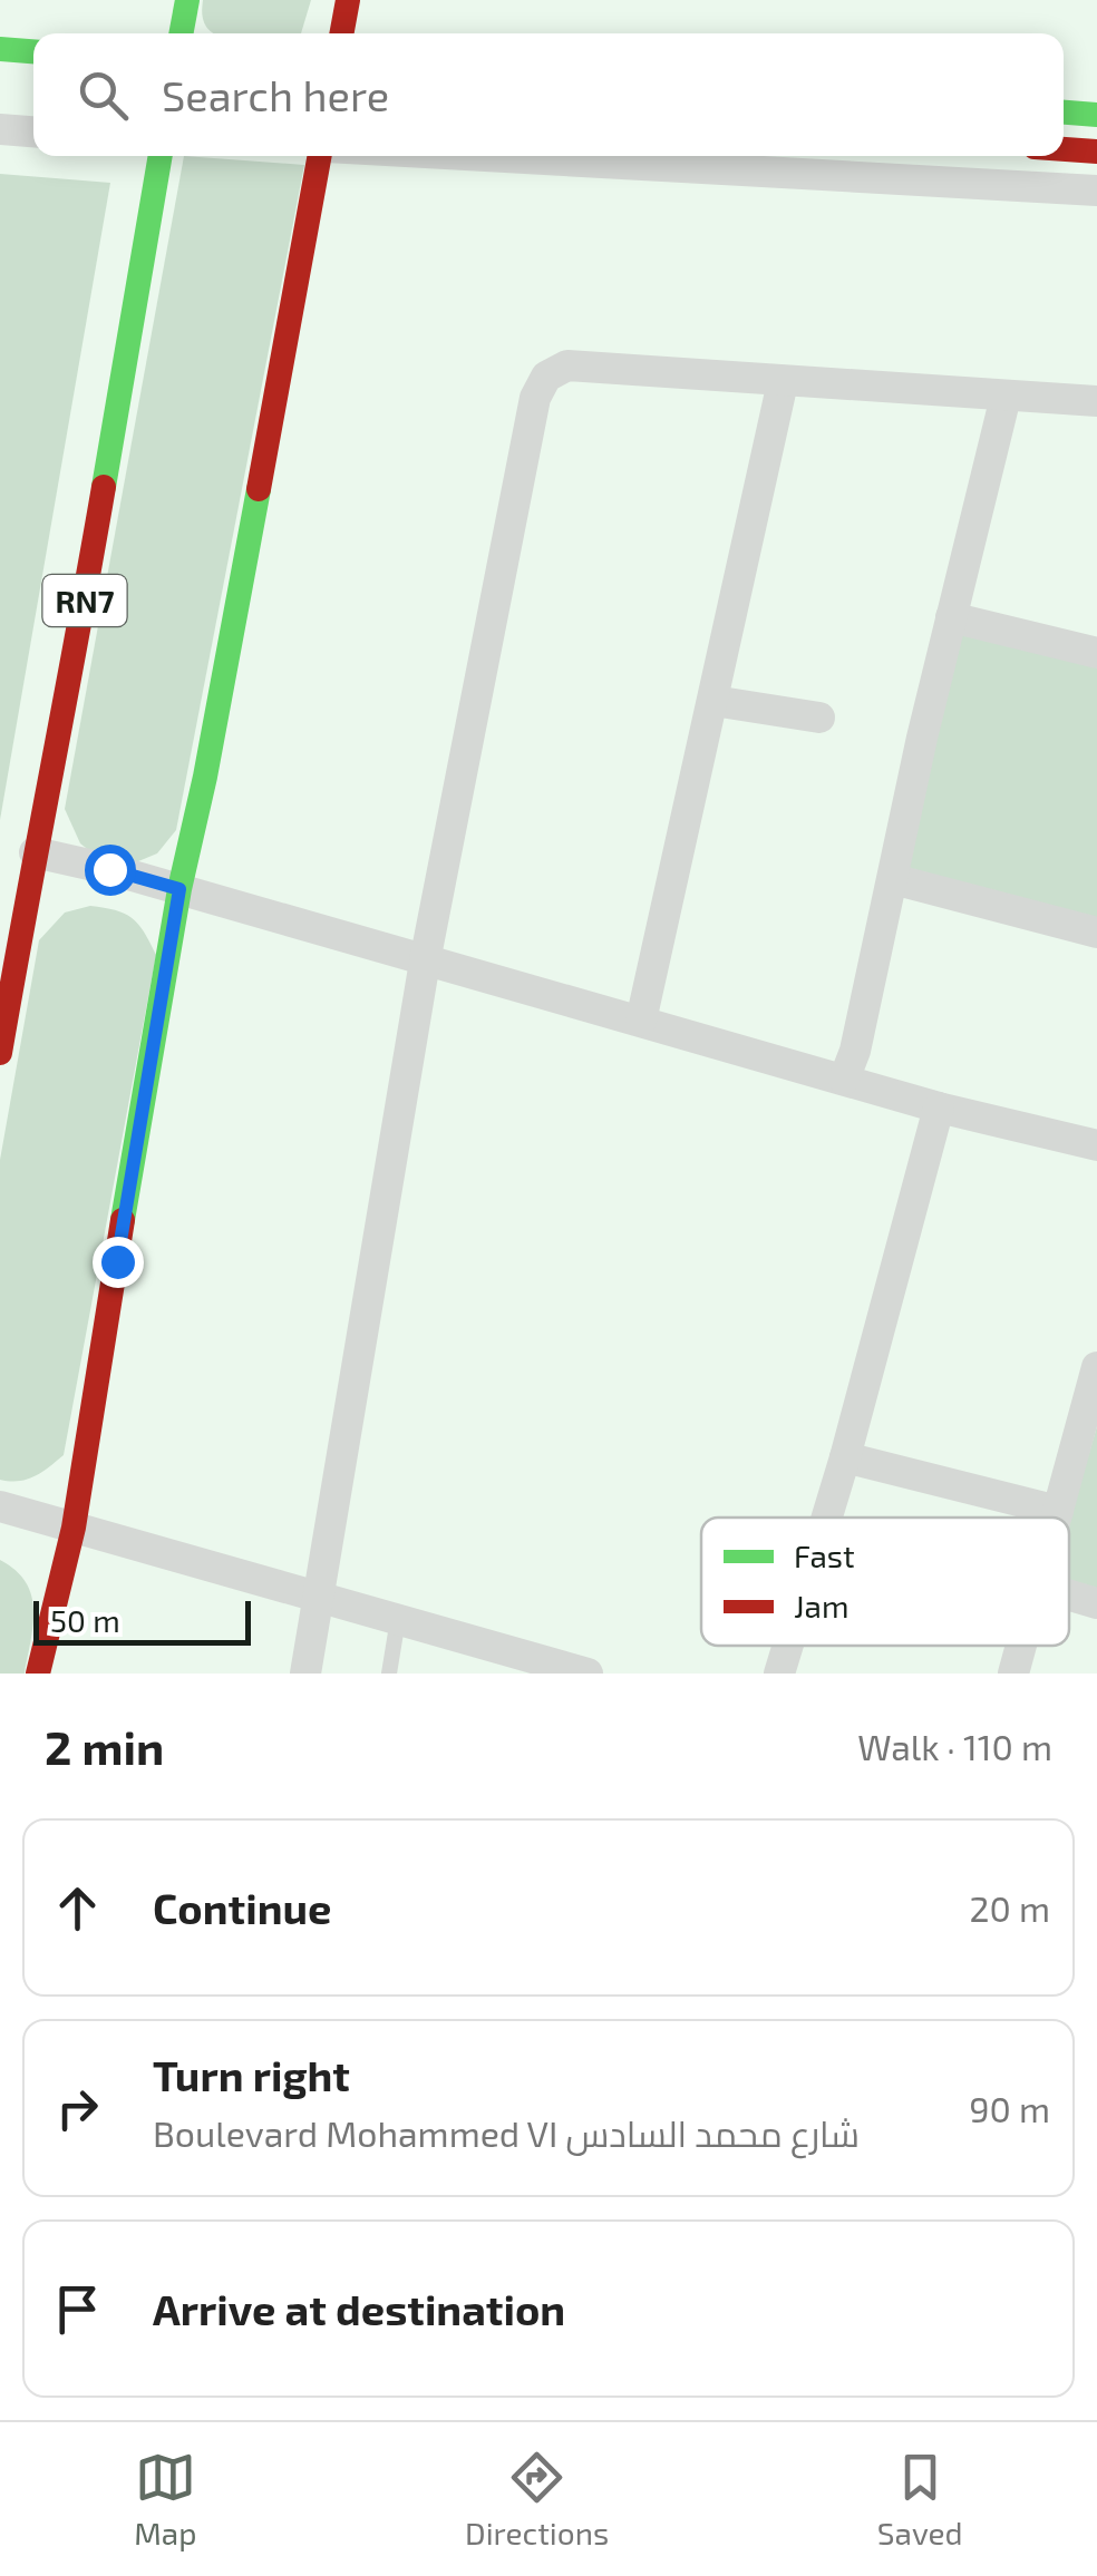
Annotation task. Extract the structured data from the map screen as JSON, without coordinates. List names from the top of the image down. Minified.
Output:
{"streets":{"main road":["RN7"]},"legend":["Fast","Jam"],"scale_bar":"50 m","page":{"search":"Search here","scale":"50 m","heading":["2 min","Walk · 110 m"],"list":[["Continue","20 m"],["Turn right","Boulevard Mohammed VI شارع محمد السادس","90 m"],"Arrive at destination"],"nav":["Map","Directions","Saved"]}}
